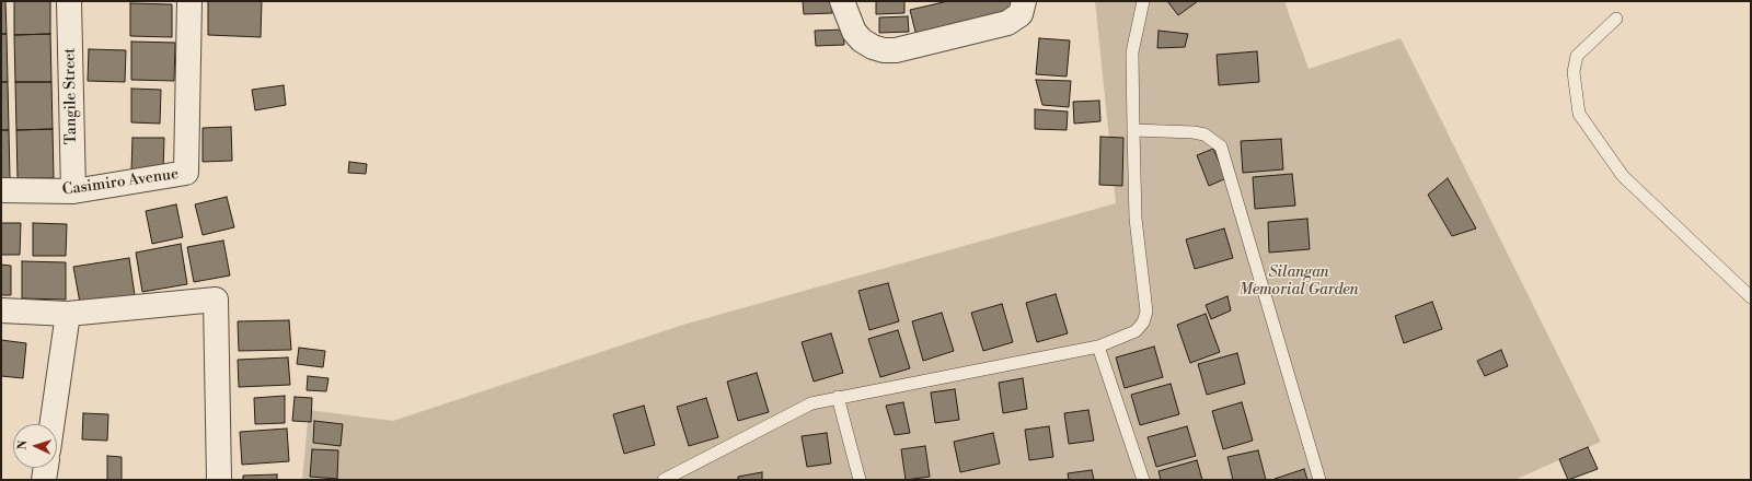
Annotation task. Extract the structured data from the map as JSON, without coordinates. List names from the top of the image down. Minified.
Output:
{"streets":{"street":["Tangile Street","Casimiro Avenue"]},"crossings":[["Tangile Street","Casimiro Avenue"]],"parks":["Silangan Memorial Garden"],"north":"left"}
